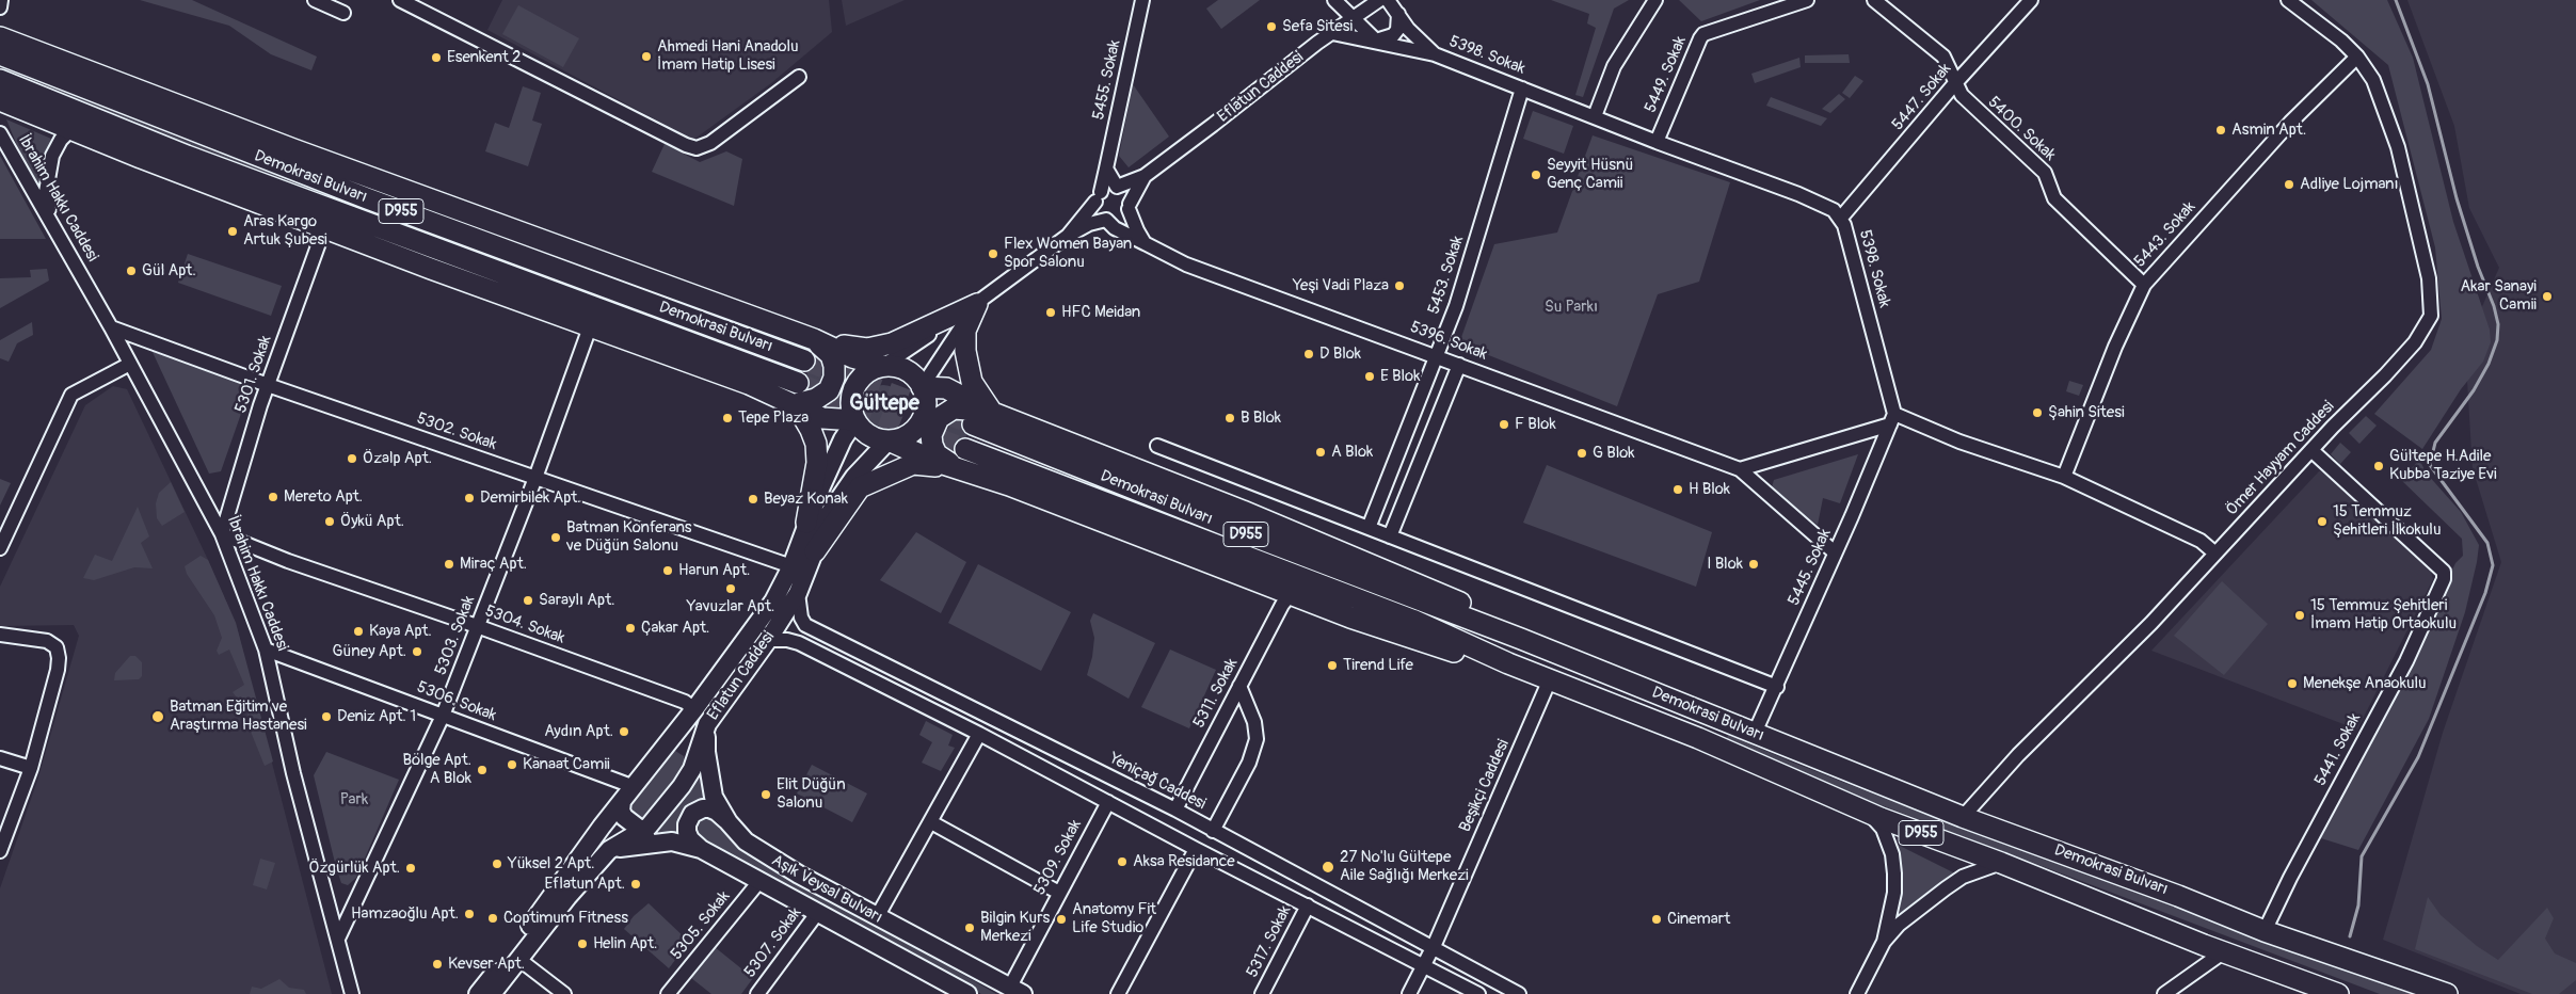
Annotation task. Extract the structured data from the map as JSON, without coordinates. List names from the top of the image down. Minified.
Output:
{"streets":{"highway":["Demokrasi Bulvarı","D955"],"main road":["Eflatun Caddesi","Aşık Veysal Bulvarı"],"street":["5398. Sokak","5449. Sokak","5455. Sokak","5447. Sokak","5400. Sokak","İbrahim Hakkı Caddesi","5443. Sokak","5453. Sokak","5396. Sokak","5301. Sokak","5302. Sokak","Ömer Hayyam Caddesi","5445. Sokak","5304. Sokak","5303. Sokak","5311. Sokak","5306. Sokak","5441. Sokak","Yeniçağ Caddesi","Beşikçi Caddesi","5309. Sokak","5305. Sokak","5317. Sokak","5307. Sokak"]},"crossings":[["5398. Sokak","5449. Sokak"],["5398. Sokak","Eflatun Caddesi"],["5398. Sokak","5447. Sokak"],["5398. Sokak","5453. Sokak"],["5398. Sokak","5445. Sokak"],["5455. Sokak","5396. Sokak"],["Eflatun Caddesi","5302. Sokak"],["Eflatun Caddesi","5304. Sokak"],["Eflatun Caddesi","5306. Sokak"],["Eflatun Caddesi","Yeniçağ Caddesi"],["Eflatun Caddesi","Aşık Veysal Bulvarı"],["5447. Sokak","5400. Sokak"],["5400. Sokak","5443. Sokak"],["Demokrasi Bulvarı","Ömer Hayyam Caddesi"],["Demokrasi Bulvarı","5445. Sokak"],["Demokrasi Bulvarı","5441. Sokak"],["Demokrasi Bulvarı","Beşikçi Caddesi"],["İbrahim Hakkı Caddesi","5301. Sokak"],["İbrahim Hakkı Caddesi","5302. Sokak"],["İbrahim Hakkı Caddesi","5304. Sokak"],["İbrahim Hakkı Caddesi","5303. Sokak"],["İbrahim Hakkı Caddesi","5306. Sokak"],["5443. Sokak","Ömer Hayyam Caddesi"],["5453. Sokak","5396. Sokak"],["5301. Sokak","5302. Sokak"],["5301. Sokak","5304. Sokak"],["5302. Sokak","5303. Sokak"],["Ömer Hayyam Caddesi","5441. Sokak"],["5304. Sokak","5303. Sokak"],["5303. Sokak","5306. Sokak"],["5311. Sokak","Yeniçağ Caddesi"],["Yeniçağ Caddesi","Beşikçi Caddesi"],["5309. Sokak","Aşık Veysal Bulvarı"],["Aşık Veysal Bulvarı","5305. Sokak"],["Aşık Veysal Bulvarı","5307. Sokak"]],"districts":["Gültepe"],"parks":["Su Parkı","Park"],"places":["Sefa Sitesi","Ahmedi Hani Anadolu İmam Hatip Lisesi","Esenkent 2","Asmin Apt.","Seyyit Hüsnü Genç Camii","Adliye Lojmanı","Aras Kargo Artuk Şubesi","Flex Women Bayan Spor Salonu","Gül Apt.","Yeşi Vadi Plaza","Akar Sanayi Camii","HFC Meidan","D Blok","E Blok","Şahin Sitesi","Tepe Plaza","B Blok","F Blok","A Blok","G Blok","Özalp Apt.","Gültepe H.Adile Kubba Taziye Evi","H Blok","Mereto Apt.","Demirbilek Apt.","Beyaz Konak","Öykü Apt.","15 Temmuz Şehitleri İlkokulu","Batman Konferans ve Düğün Salonu","Miraç Apt.","I Blok","Harun Apt.","Yavuzlar Apt.","Saraylı Apt.","15 Temmuz Şehitleri İmam Hatip Ortaokulu","Çakar Apt.","Kaya Apt.","Güney Apt.","Tirend Life","Menekşe Anaokulu","Batman Eğitim ve Araştırma Hastanesi","Deniz Apt. 1","Aydın Apt.","Kanaat Camii","Bölge Apt. A Blok","Elit Düğün Salonu","Aksa Residance","Yüksel 2 Apt.","27 No'lu Gültepe Aile Sağlığı Merkezi","Özgürlük Apt.","Eflatun Apt.","Hamzaoğlu Apt.","Coptimum Fitness","Anatomy Fit Life Studio","Cinemart","Bilgin Kurs Merkezi","Helin Apt.","Kevser Apt."]}
